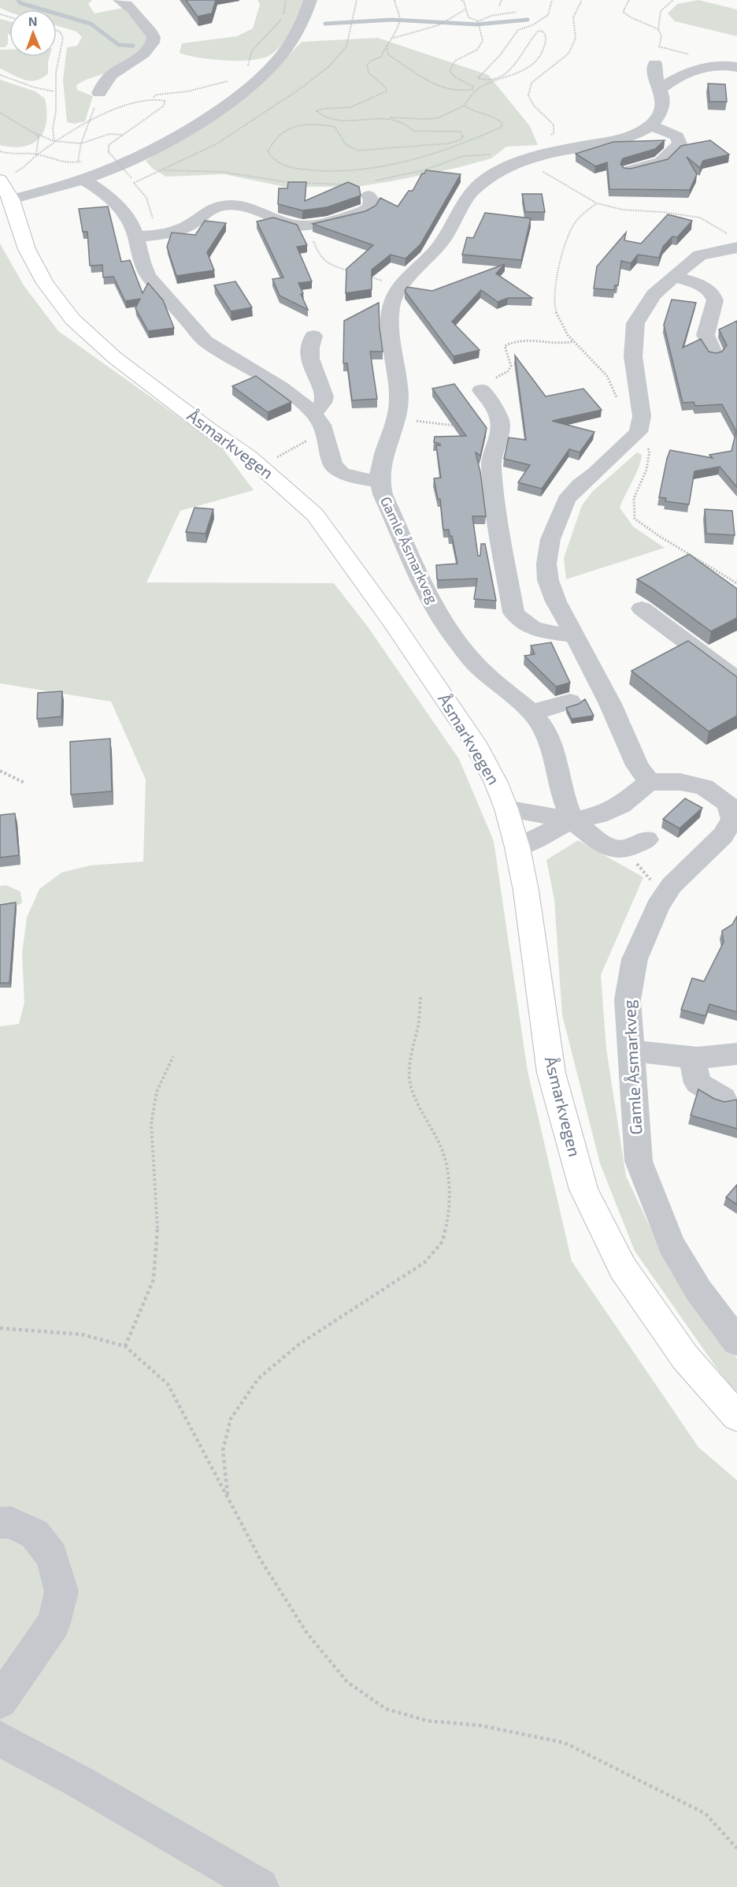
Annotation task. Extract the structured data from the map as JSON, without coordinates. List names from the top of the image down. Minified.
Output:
{"streets":{"main road":["Åsmarkvegen"],"street":["Gamle Åsmarkveg"]},"north":"top"}
